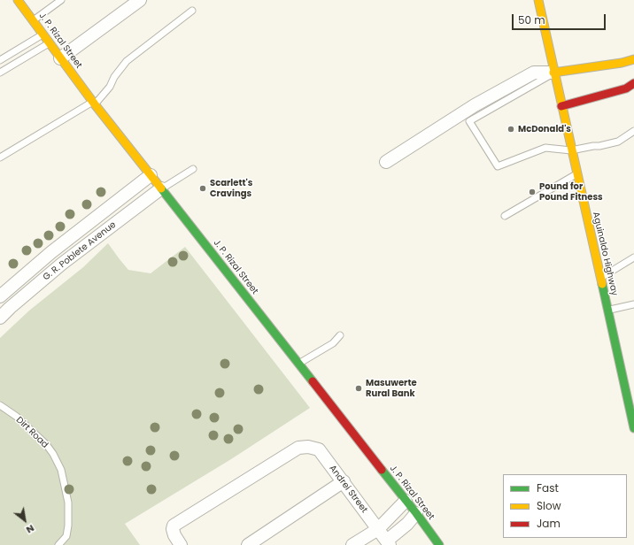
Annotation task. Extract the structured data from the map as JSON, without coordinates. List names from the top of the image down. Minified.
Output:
{"streets":{"main road":["J. P. Rizal Street","Aguinaldo Highway"],"street":["G. R. Poblete Avenue","Andrei Street"],"lane":["Dirt Road"]},"crossings":[["J. P. Rizal Street","G. R. Poblete Avenue"]],"places":["McDonald's","Scarlett's Cravings","Pound for Pound Fitness","Masuwerte Rural Bank"],"legend":["Fast","Slow","Jam"],"scale_bar":"50 m","north":"bottom right"}
